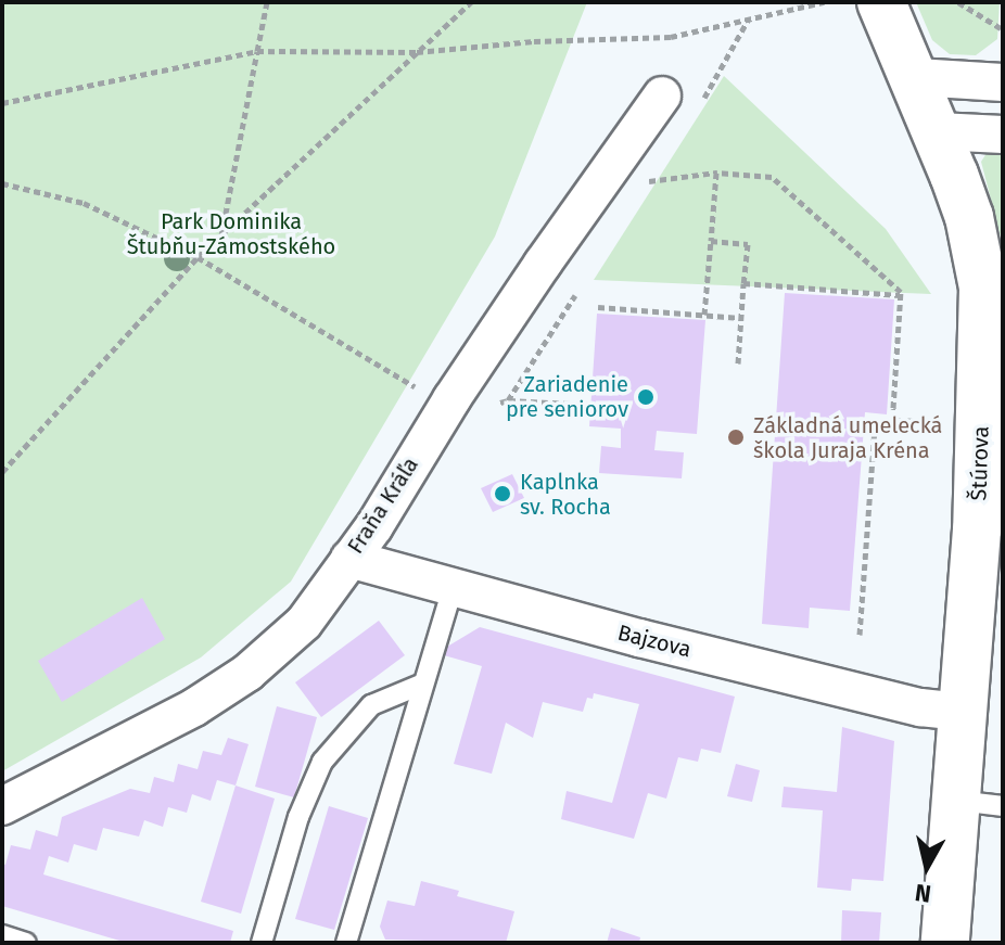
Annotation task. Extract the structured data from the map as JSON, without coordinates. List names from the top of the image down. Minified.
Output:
{"streets":{"main road":["Štúrova"],"street":["Fraňa Kráľa","Bajzova"]},"crossings":[["Štúrova","Bajzova"],["Fraňa Kráľa","Bajzova"]],"parks":["Park Dominika Štubňu-Zámostského"],"places":["Zariadenie pre seniorov","Základná umelecká škola Juraja Kréna","Kaplnka sv. Rocha"],"north":"bottom"}
